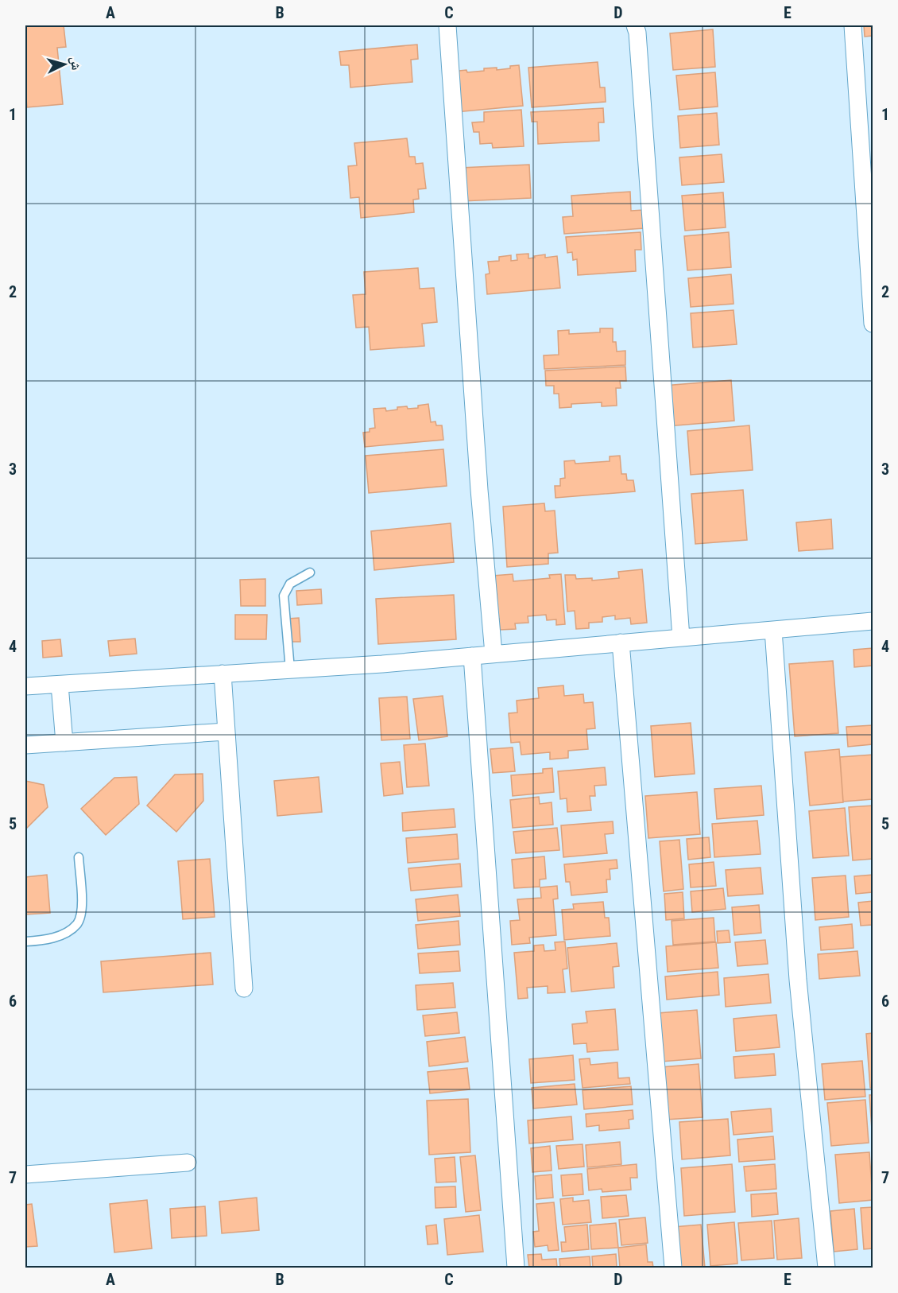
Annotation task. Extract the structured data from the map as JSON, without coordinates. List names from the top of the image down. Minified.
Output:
{"north":"right","grid":{"columns":["A","B","C","D","E"],"rows":["1","2","3","4","5","6","7"]}}
